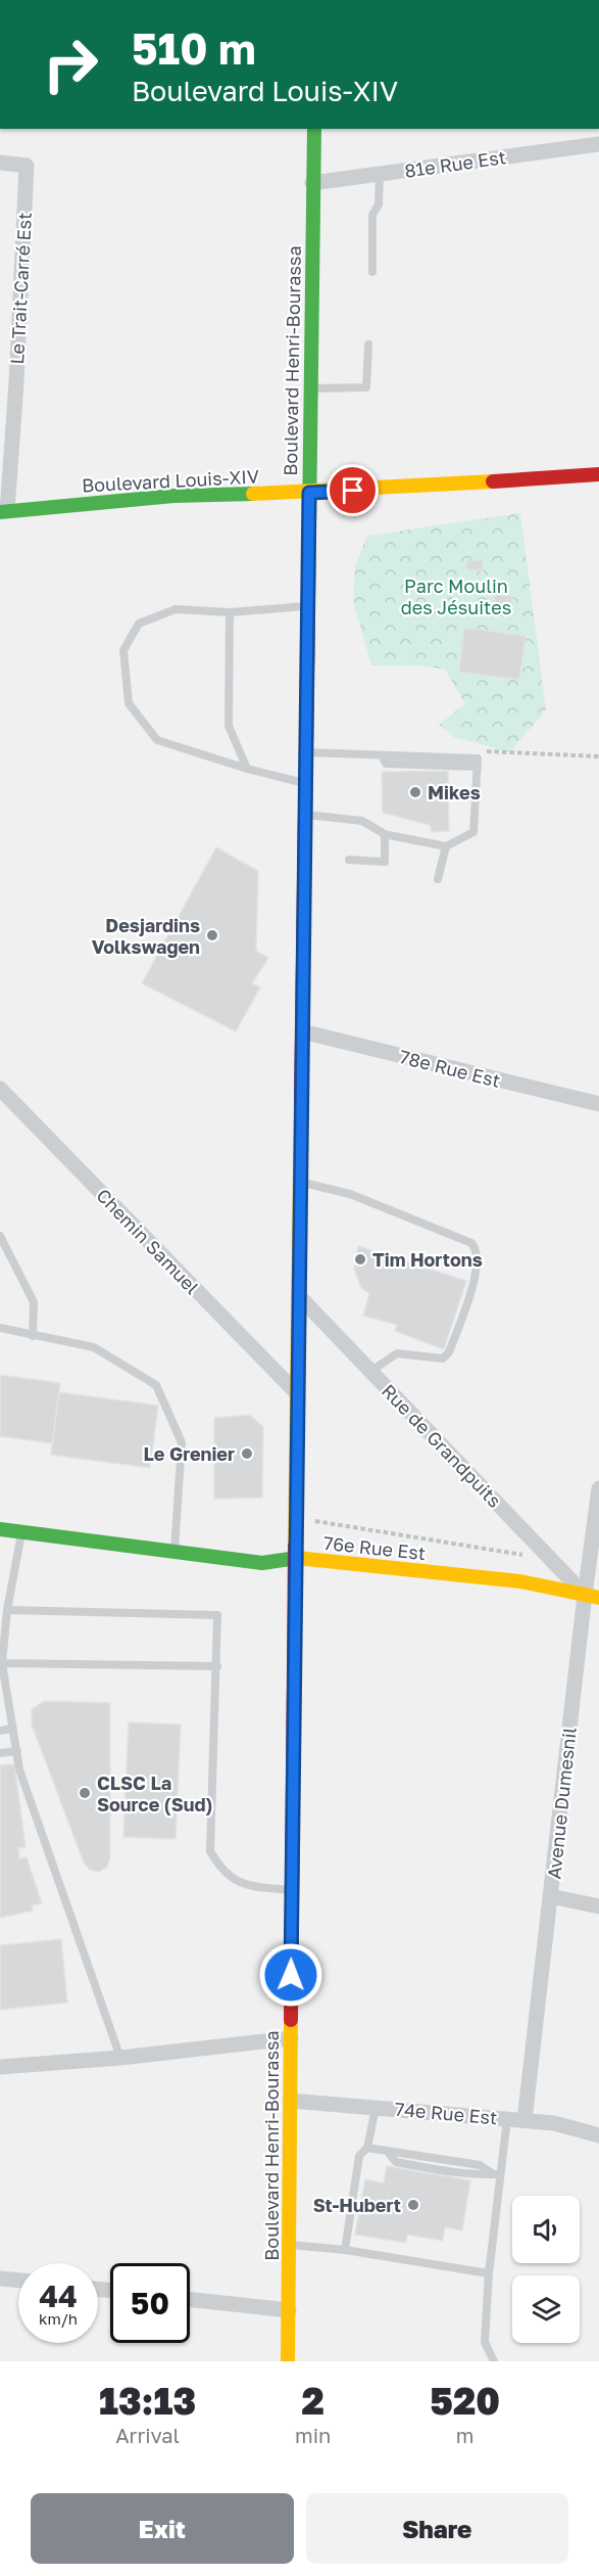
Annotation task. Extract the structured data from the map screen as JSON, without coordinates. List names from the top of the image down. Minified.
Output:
{"streets":{"main road":["Boulevard Henri-Bourassa","Boulevard Louis-XIV","76e Rue Est"],"street":["81e Rue Est","Le Trait-Carré Est","78e Rue Est","Chemin Samuel","Rue de Grandpuits","Avenue Dumesnil","74e Rue Est"]},"crossings":[["81e Rue Est","Boulevard Henri-Bourassa"],["Le Trait-Carré Est","Boulevard Louis-XIV"],["Boulevard Henri-Bourassa","Boulevard Louis-XIV"],["Boulevard Henri-Bourassa","78e Rue Est"],["Boulevard Henri-Bourassa","Chemin Samuel"],["Boulevard Henri-Bourassa","Rue de Grandpuits"],["Boulevard Henri-Bourassa","76e Rue Est"],["Boulevard Henri-Bourassa","74e Rue Est"],["Rue de Grandpuits","76e Rue Est"],["Rue de Grandpuits","Avenue Dumesnil"],["76e Rue Est","Avenue Dumesnil"],["Avenue Dumesnil","74e Rue Est"]],"parks":["Parc Moulin des Jésuites"],"places":["Mikes","Desjardins Volkswagen","Tim Hortons","Le Grenier","CLSC La Source (Sud)","St-Hubert"],"page":{"turn":["510 m","Boulevard Louis-XIV"],"speed":"44 km/h","limit":"50","eta":["13:13","Arrival","2","min","520","m"],"buttons":["Exit","Share"]}}
